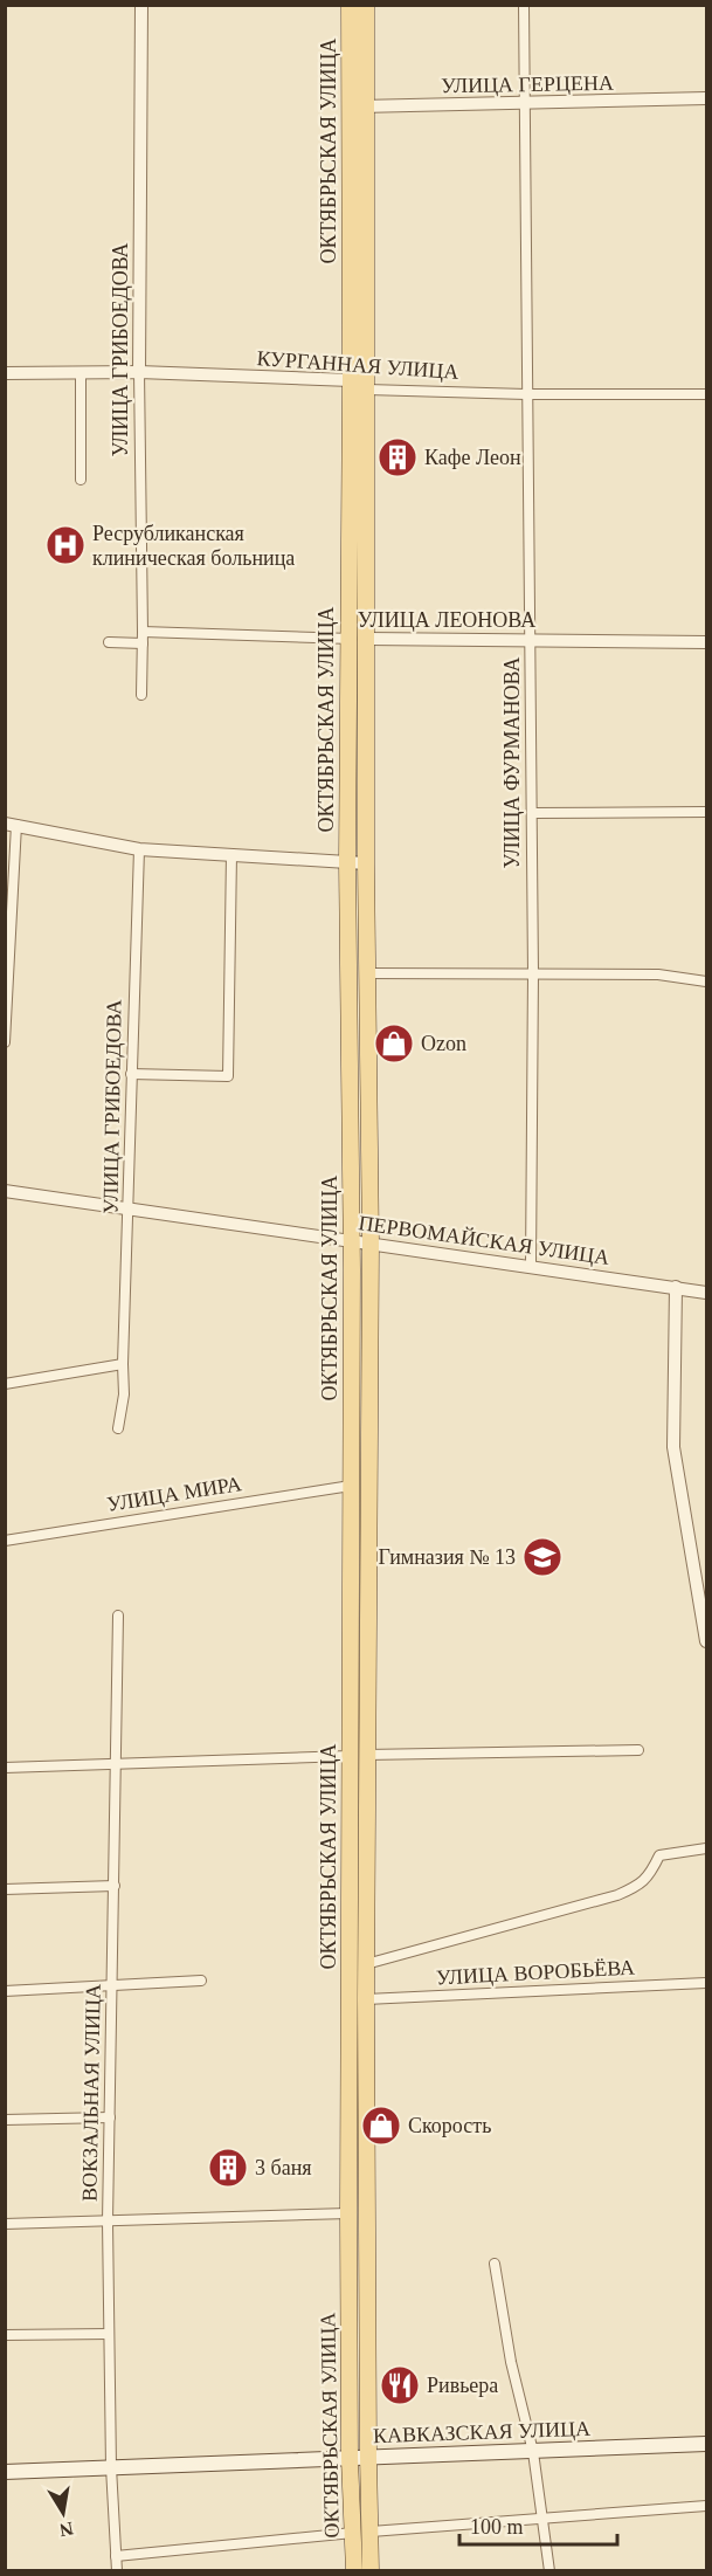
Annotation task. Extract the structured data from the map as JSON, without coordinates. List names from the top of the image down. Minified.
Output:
{"streets":{"main road":["ОКТЯБРЬСКАЯ УЛИЦА","КАВКАЗСКАЯ УЛИЦА"],"street":["УЛИЦА ГЕРЦЕНА","УЛИЦА ГРИБОЕДОВА","КУРГАННАЯ УЛИЦА","УЛИЦА ЛЕОНОВА","УЛИЦА ФУРМАНОВА","ПЕРВОМАЙСКАЯ УЛИЦА","УЛИЦА МИРА","УЛИЦА ВОРОБЬЁВА","ВОКЗАЛЬНАЯ УЛИЦА"]},"crossings":[["УЛИЦА ГЕРЦЕНА","ОКТЯБРЬСКАЯ УЛИЦА"],["УЛИЦА ГЕРЦЕНА","УЛИЦА ФУРМАНОВА"],["ОКТЯБРЬСКАЯ УЛИЦА","КУРГАННАЯ УЛИЦА"],["ОКТЯБРЬСКАЯ УЛИЦА","УЛИЦА ЛЕОНОВА"],["ОКТЯБРЬСКАЯ УЛИЦА","ПЕРВОМАЙСКАЯ УЛИЦА"],["ОКТЯБРЬСКАЯ УЛИЦА","УЛИЦА МИРА"],["ОКТЯБРЬСКАЯ УЛИЦА","УЛИЦА ВОРОБЬЁВА"],["ОКТЯБРЬСКАЯ УЛИЦА","КАВКАЗСКАЯ УЛИЦА"],["УЛИЦА ГРИБОЕДОВА","КУРГАННАЯ УЛИЦА"],["УЛИЦА ГРИБОЕДОВА","УЛИЦА ЛЕОНОВА"],["УЛИЦА ГРИБОЕДОВА","ПЕРВОМАЙСКАЯ УЛИЦА"],["КУРГАННАЯ УЛИЦА","УЛИЦА ФУРМАНОВА"],["УЛИЦА ЛЕОНОВА","УЛИЦА ФУРМАНОВА"],["УЛИЦА ФУРМАНОВА","ПЕРВОМАЙСКАЯ УЛИЦА"],["ВОКЗАЛЬНАЯ УЛИЦА","КАВКАЗСКАЯ УЛИЦА"]],"places":{"building":["Кафе Леон","3 баня"],"hospital":["Ресрубликанская клиническая больница"],"shop":["Ozon","Скорость"],"school or university":["Гимназия № 13"],"restaurant":["Ривьера"]},"scale_bar":"100 m","north":"bottom"}
